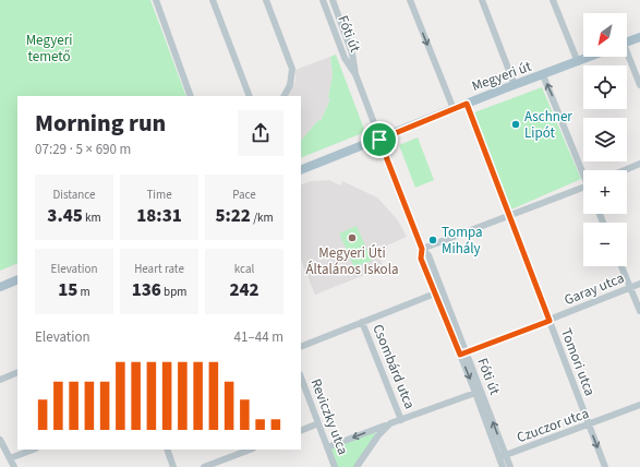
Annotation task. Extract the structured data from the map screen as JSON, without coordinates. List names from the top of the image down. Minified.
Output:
{"streets":{"main road":["Megyeri út"],"street":["Fóti út","Garay utca","Tomori utca","Csombárd utca","Reviczky utca","Czuczor utca"]},"crossings":[["Fóti út","Megyeri út"],["Fóti út","Garay utca"],["Fóti út","Czuczor utca"],["Megyeri út","Tomori utca"],["Garay utca","Tomori utca"],["Tomori utca","Czuczor utca"]],"parks":["Megyeri temető"],"places":["Aschner Lipót","Megyeri Úti Általános Iskola","Tompa Mihály"],"north":"bottom left","page":{"map_buttons":["+","−"],"heading":["Morning run","07:29 · 5 × 690 m"],"stats":[["Distance","3.45 km"],["Time","18:31"],["Pace","5:22 /km"],["Elevation","15 m"],["Heart rate","136 bpm"],["kcal","242"]],"chart":["Elevation","41–44 m"]}}
